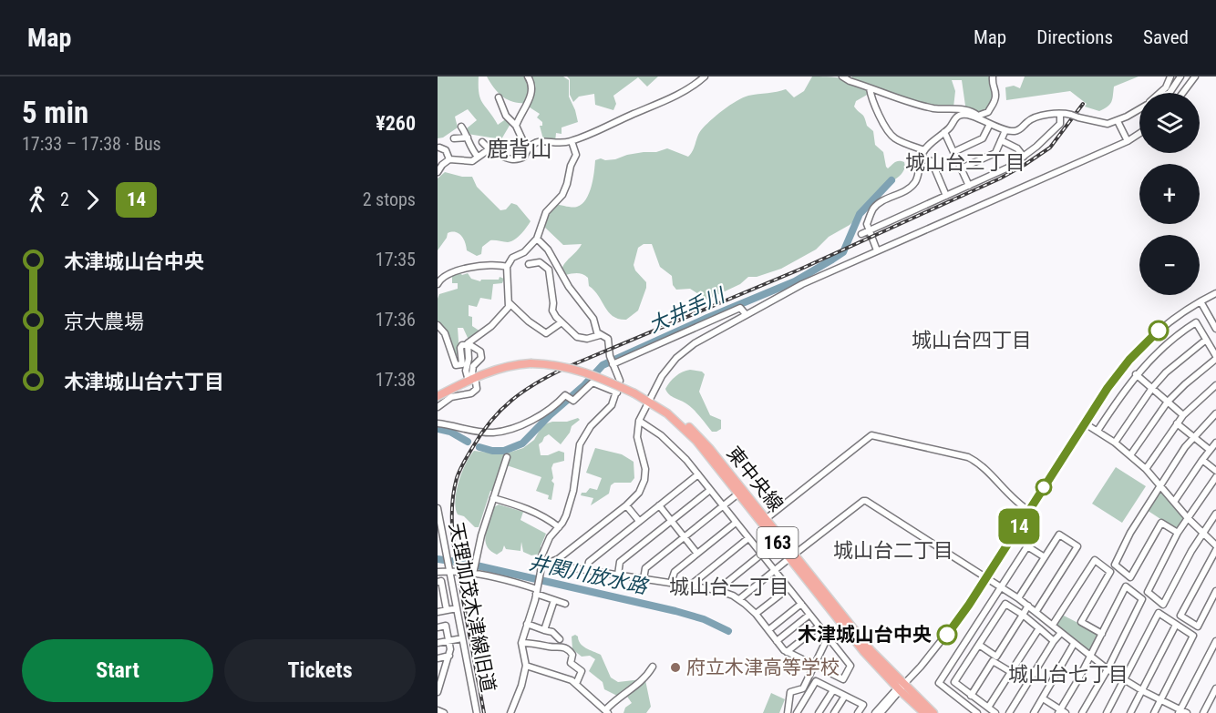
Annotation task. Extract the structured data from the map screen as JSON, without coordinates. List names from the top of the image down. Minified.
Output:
{"streets":{"highway":["東中央線","163"],"street":["天理加茂木津線旧道"]},"districts":["鹿背山","城山台三丁目","城山台四丁目","城山台二丁目","城山台一丁目","城山台七丁目"],"water":["大井手川","井関川放水路"],"places":["木津城山台中央","府立木津高等学校"],"lines":["bus line 14"],"page":{"header":"Map","nav":["Map","Directions","Saved"],"heading":["5 min","17:33 – 17:38 · Bus","¥260"],"on_map":"14","map_buttons":["+","−"],"legs":["2","14","2 stops"],"list":[{"name":"木津城山台中央","value":"17:35"},{"name":"京大農場","value":"17:36"},{"name":"木津城山台六丁目","value":"17:38"}],"buttons":["Start","Tickets"]}}
